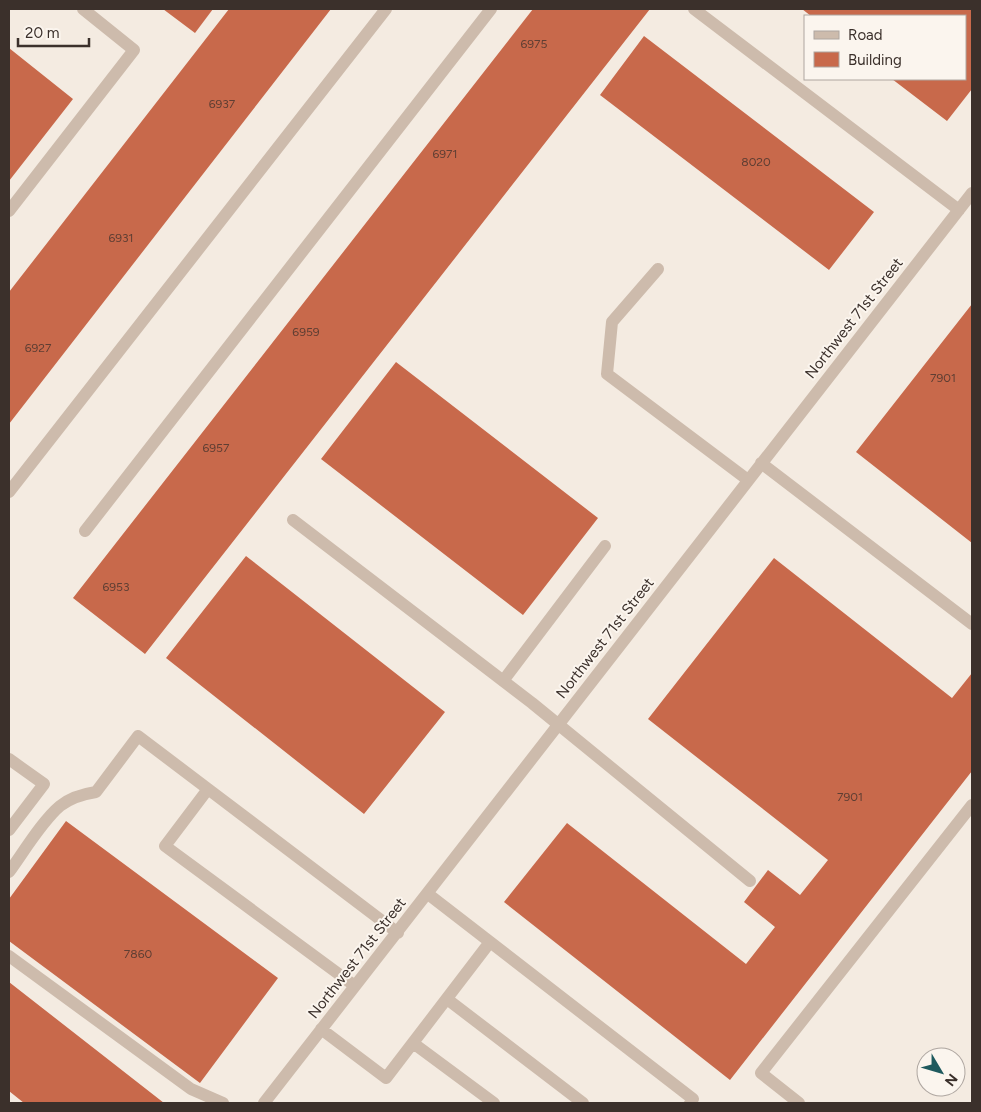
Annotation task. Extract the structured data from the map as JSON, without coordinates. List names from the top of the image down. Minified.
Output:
{"streets":{"street":["Northwest 71st Street"]},"house_numbers":["6975","6937","6971","8020","6931","6959","6927","7901","6957","6953","7901","7860"],"legend":["Road","Building"],"scale_bar":"20 m","north":"bottom right"}
